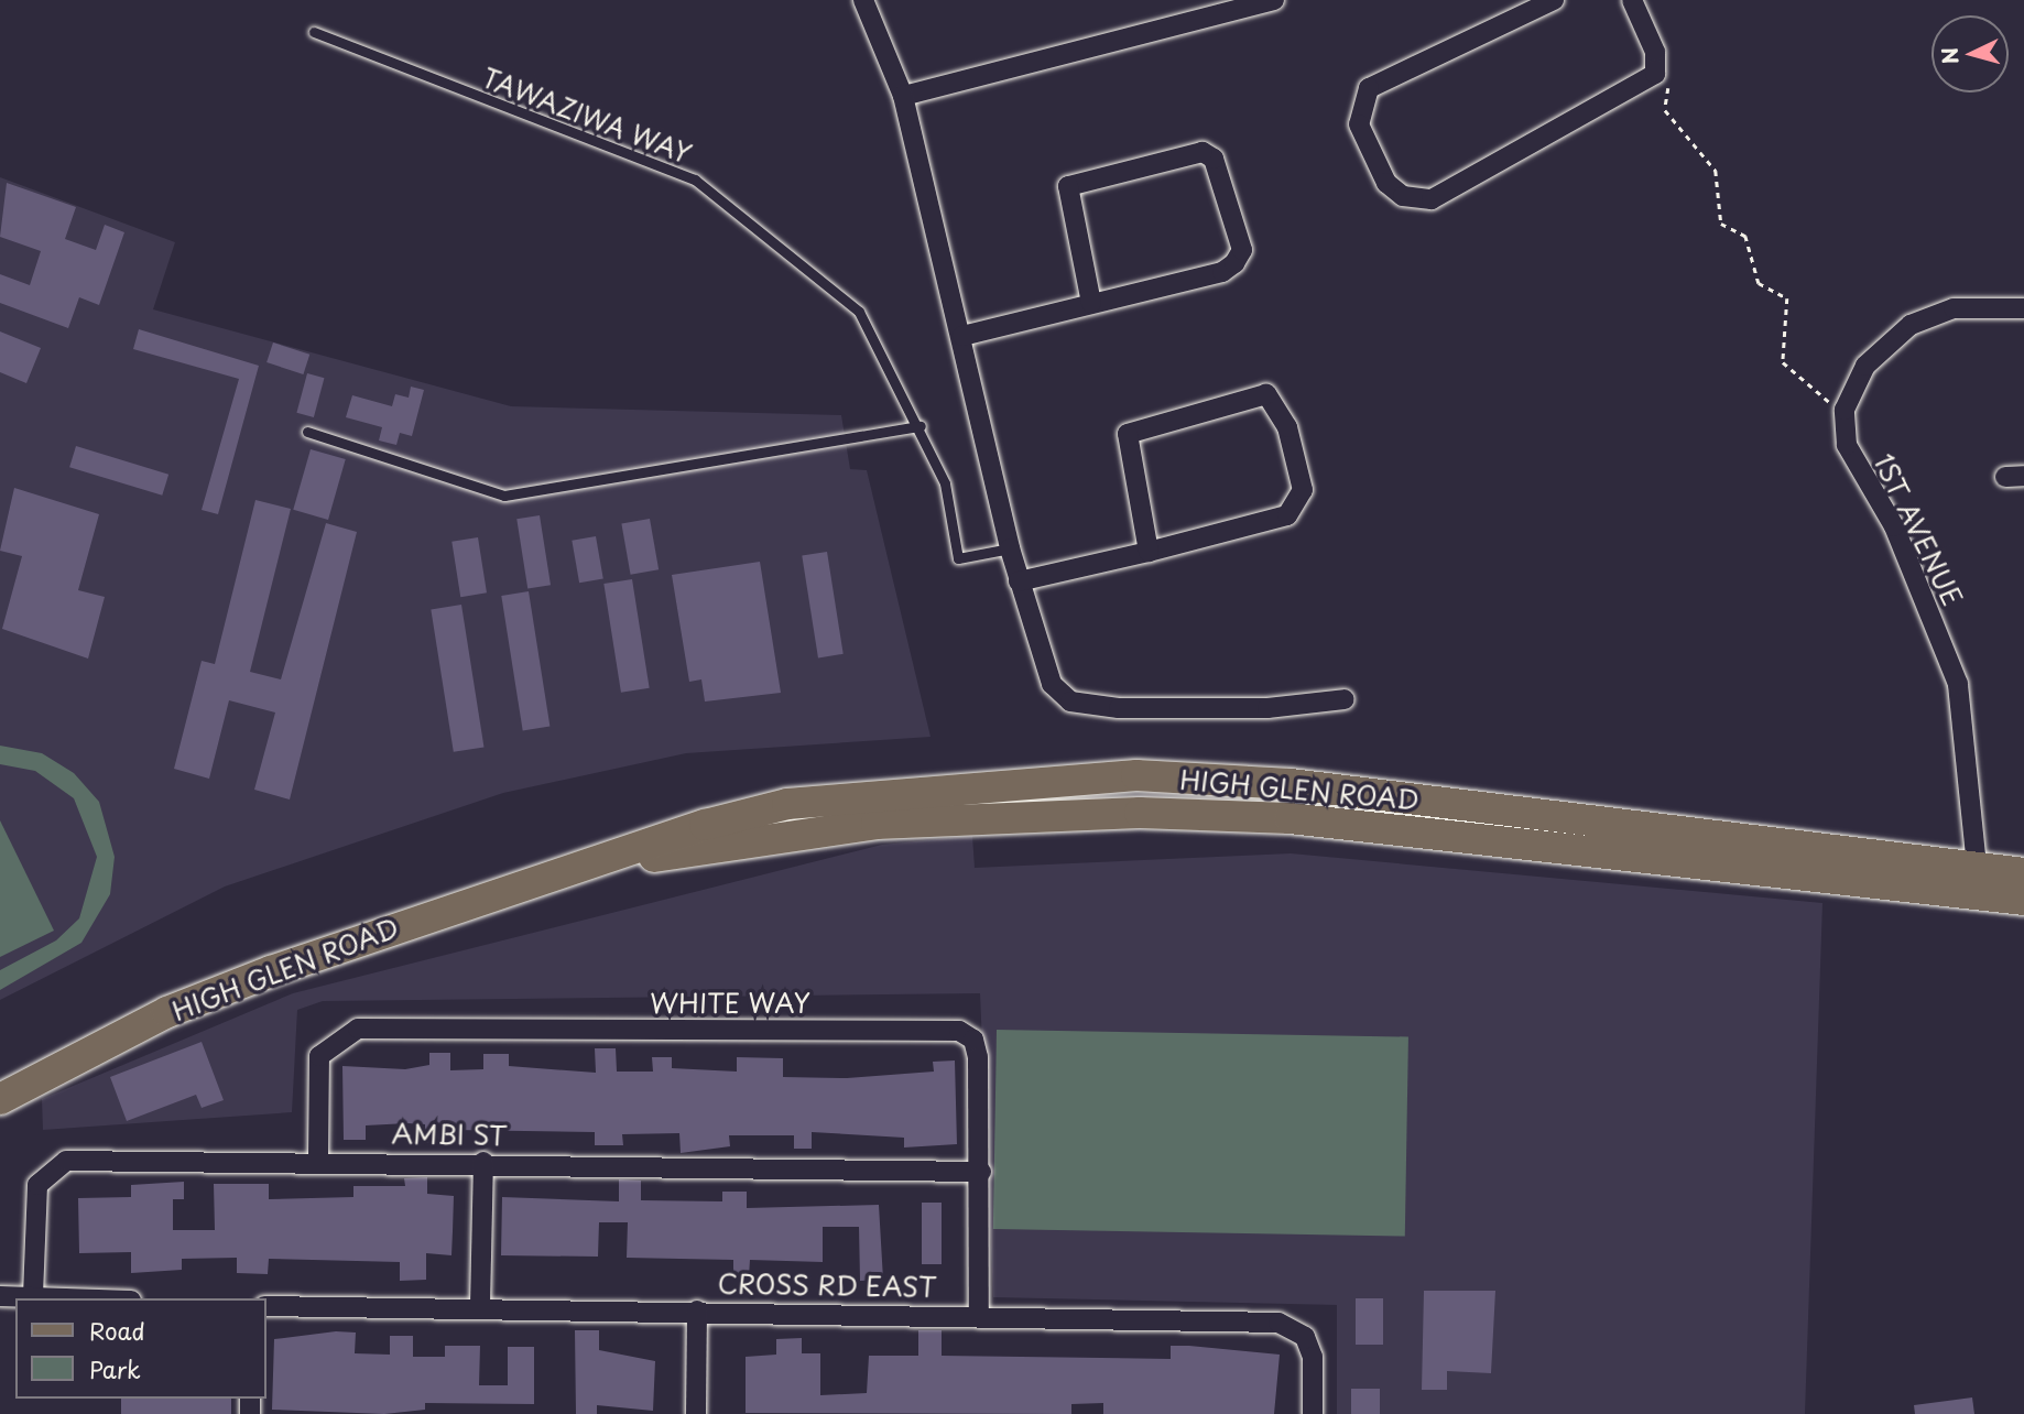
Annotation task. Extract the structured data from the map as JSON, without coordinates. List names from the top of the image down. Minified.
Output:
{"streets":{"main road":["HIGH GLEN ROAD"],"street":["1ST AVENUE","WHITE WAY","AMBI ST","CROSS RD EAST"],"lane":["TAWAZIWA WAY"]},"crossings":[["1ST AVENUE","HIGH GLEN ROAD"],["WHITE WAY","AMBI ST"],["WHITE WAY","CROSS RD EAST"]],"legend":["Road","Park"],"north":"left"}
